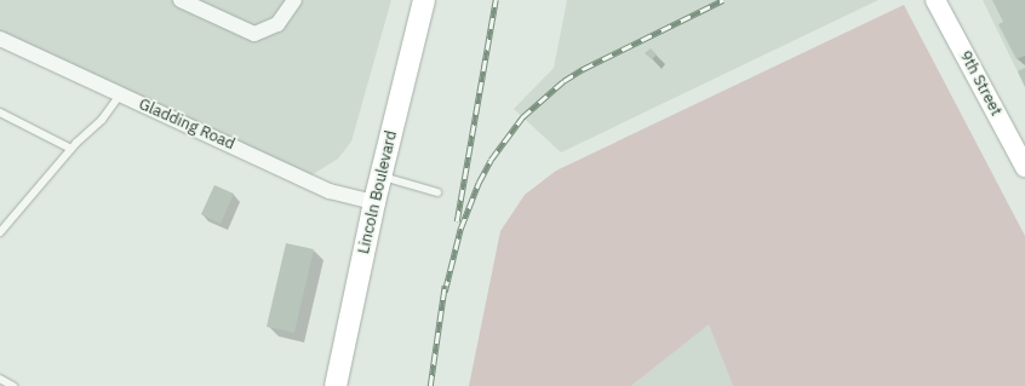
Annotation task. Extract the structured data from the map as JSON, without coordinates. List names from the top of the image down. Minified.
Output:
{"streets":{"main road":["Lincoln Boulevard"],"street":["9th Street","Gladding Road"]},"crossings":[["Gladding Road","Lincoln Boulevard"]]}
